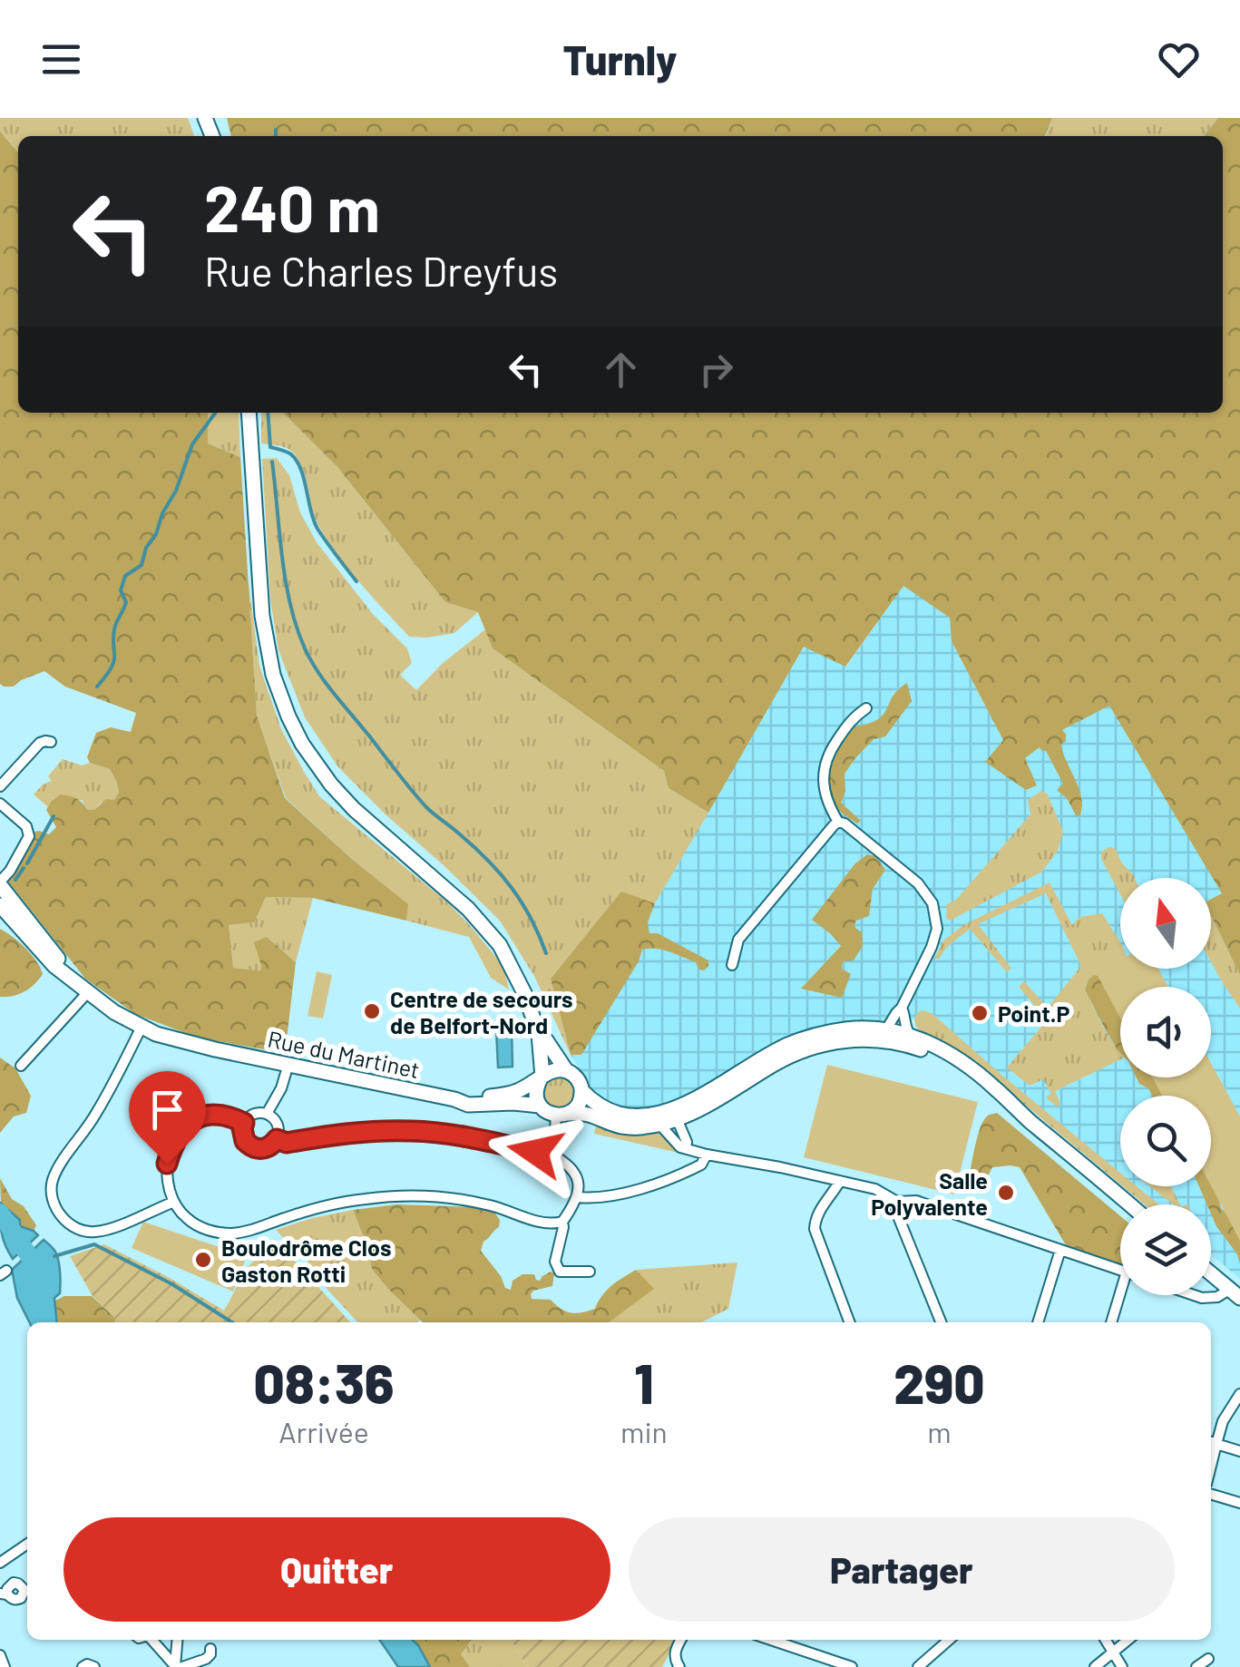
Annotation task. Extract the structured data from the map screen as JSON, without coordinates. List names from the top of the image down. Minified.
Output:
{"streets":{"main road":["Rue du Martinet"]},"places":["Centre de secours de Belfort-Nord","Point.P","Salle Polyvalente","Boulodrôme Clos Gaston Rotti"],"north":"top","page":{"header":"Turnly","turn":["240 m","Rue Charles Dreyfus"],"eta":["08:36","Arrivée","1","min","290","m"],"buttons":["Quitter","Partager"]}}
